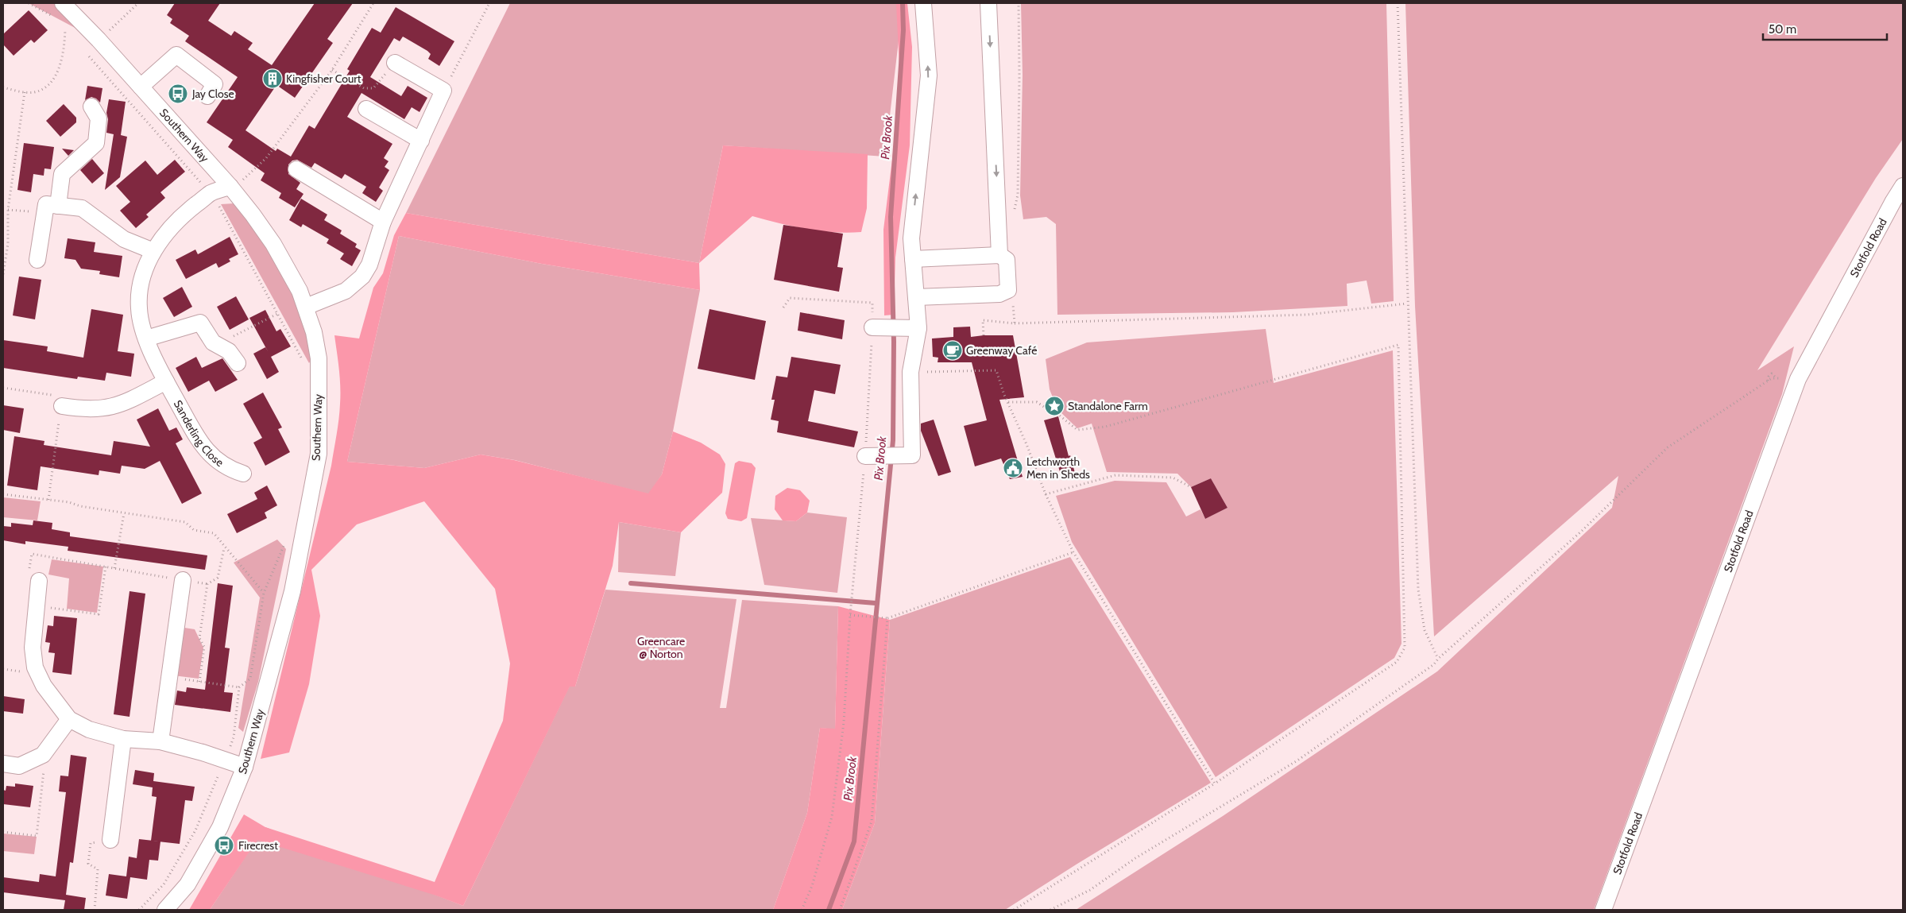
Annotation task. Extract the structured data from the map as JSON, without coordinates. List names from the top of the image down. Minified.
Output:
{"streets":{"street":["Southern Way","Stotfold Road","Sanderling Close"]},"crossings":[["Southern Way","Sanderling Close"]],"water":["Pix Brook"],"parks":["Greencare @ Norton"],"places":{"building":["Kingfisher Court"],"bus stop":["Jay Close","Firecrest"],"cafe":["Greenway Café"],"place":["Standalone Farm"],"public building":["Letchworth Men in Sheds"]},"scale_bar":"50 m"}
